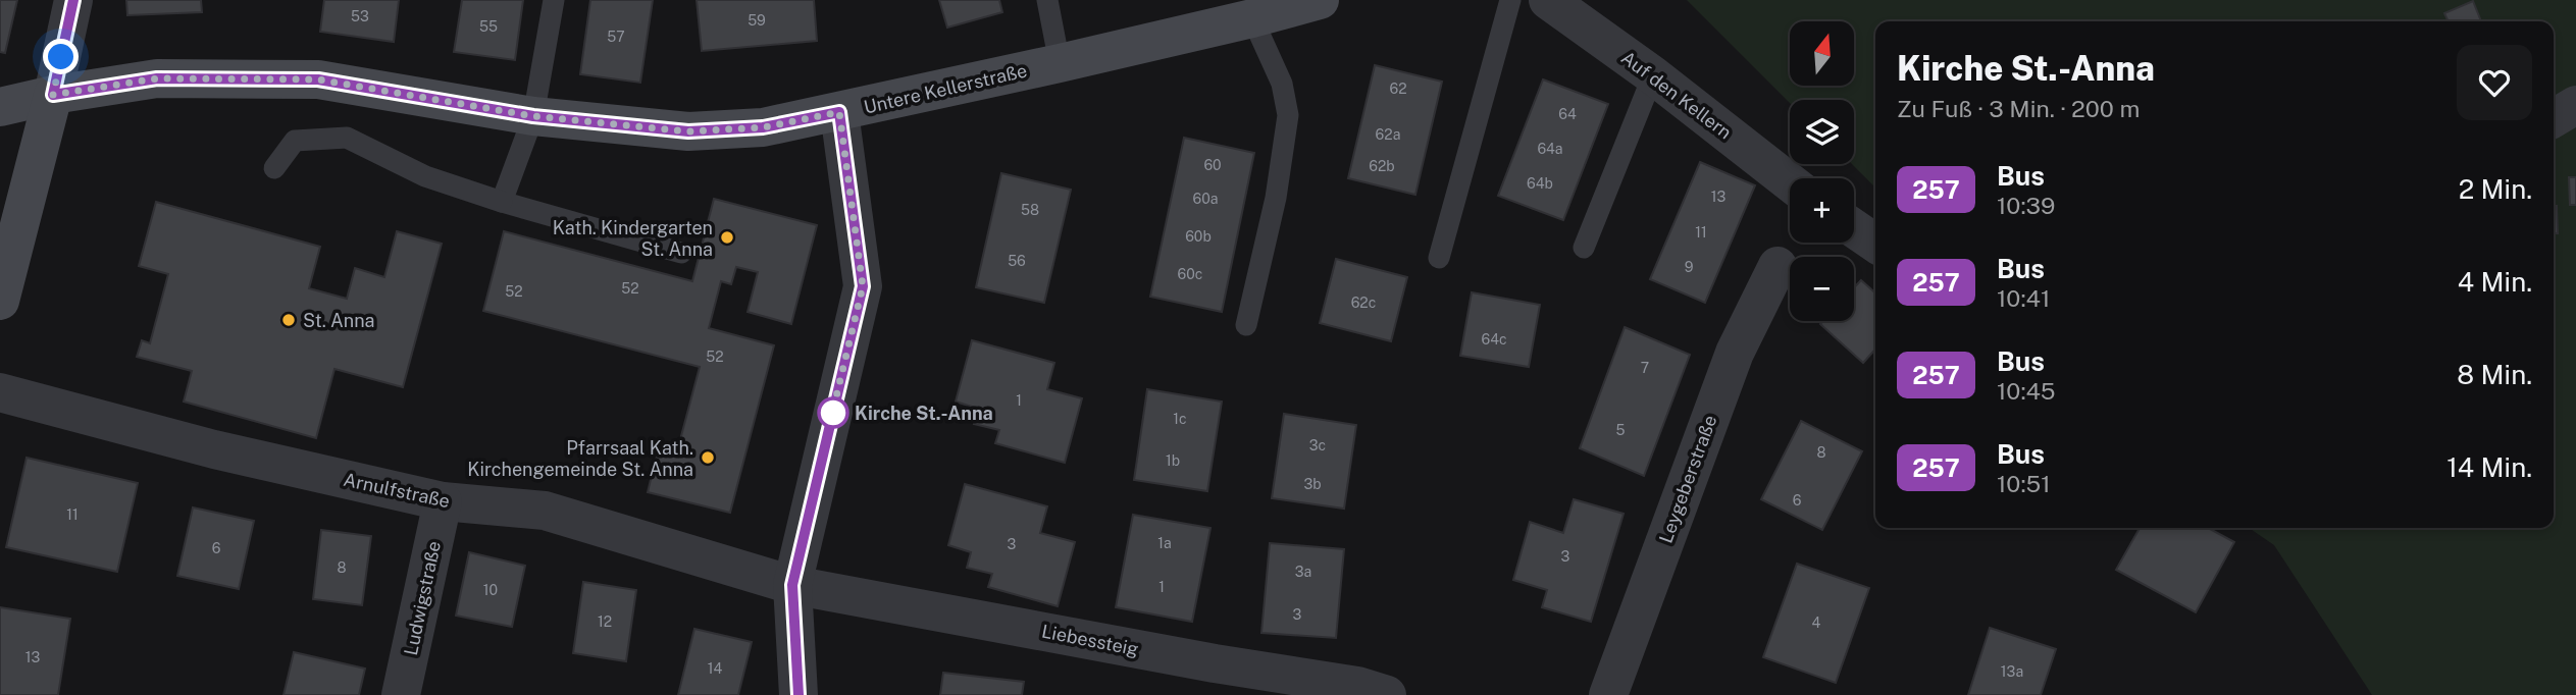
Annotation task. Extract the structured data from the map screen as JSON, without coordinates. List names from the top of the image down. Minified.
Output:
{"streets":{"street":["Untere Kellerstraße","Auf den Kellern","Leygeberstraße","Arnulfstraße","Ludwigstraße","Liebessteig"]},"crossings":[["Arnulfstraße","Ludwigstraße"],["Arnulfstraße","Liebessteig"]],"places":["Kath. Kindergarten St. Anna","St. Anna","Kirche St.-Anna","Pfarrsaal Kath. Kirchengemeinde St. Anna"],"lines":["bus line 257"],"house_numbers":["53","59","55","57","62","64","62a","64a","60","62b","64b","13","60a","58","11","60b","56","9","60c","52","52","62c","64c","52","7","1","1c","5","3c","8","1b","3b","6","11","1a","3","6","3","8","3a","1","10","3","12","4","13","14","13a"],"north":"top","page":{"map_buttons":["+","−"],"heading":["Kirche St.-Anna","Zu Fuß · 3 Min. · 200 m"],"list":[{"mark":"257","name":"Bus","note":"10:39","value":"2 Min."},{"mark":"257","name":"Bus","note":"10:41","value":"4 Min."},{"mark":"257","name":"Bus","note":"10:45","value":"8 Min."},{"mark":"257","name":"Bus","note":"10:51","value":"14 Min."}]}}
